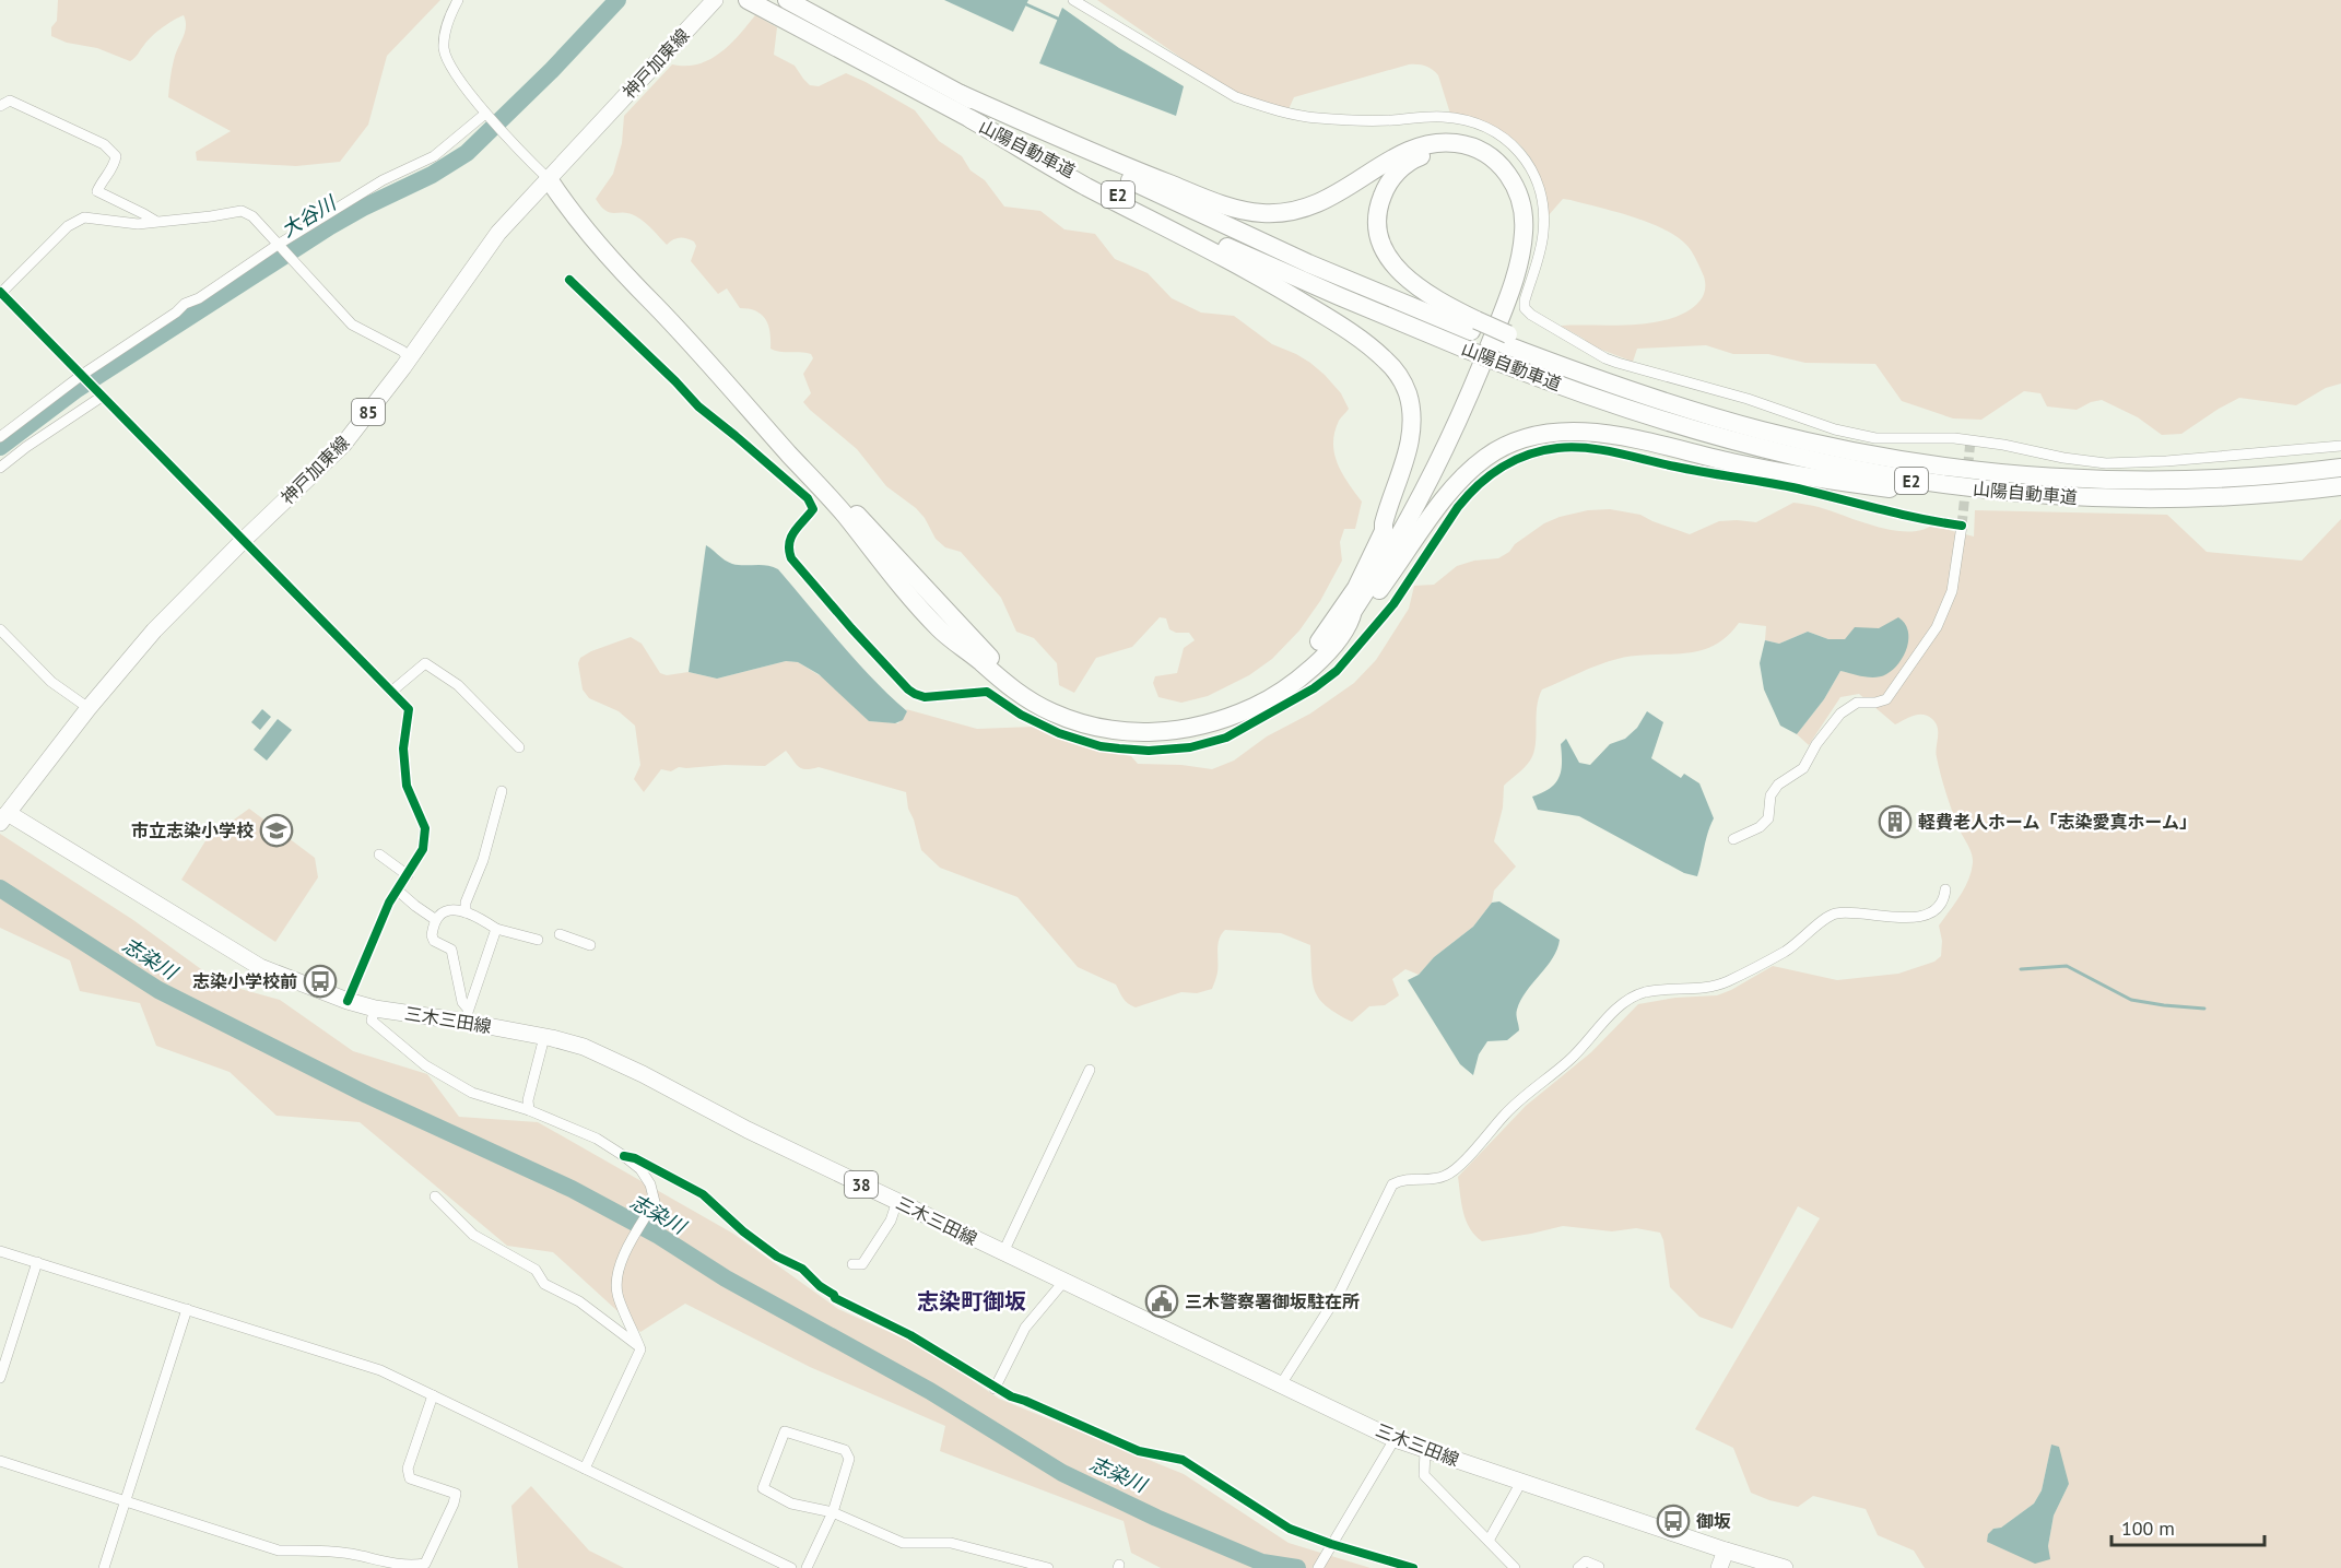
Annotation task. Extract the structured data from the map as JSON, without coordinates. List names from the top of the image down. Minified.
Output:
{"streets":{"highway":["山陽自動車道","E2"],"main road":["神戸加東線","85","三木三田線","38"]},"crossings":[["神戸加東線","三木三田線"]],"districts":["志染町御坂"],"water":["大谷川","志染川"],"places":{"building":["軽費老人ホーム「志染愛真ホーム」"],"school or university":["市立志染小学校"],"bus stop":["志染小学校前","御坂"],"public building":["三木警察署御坂駐在所"]},"scale_bar":"100 m"}
